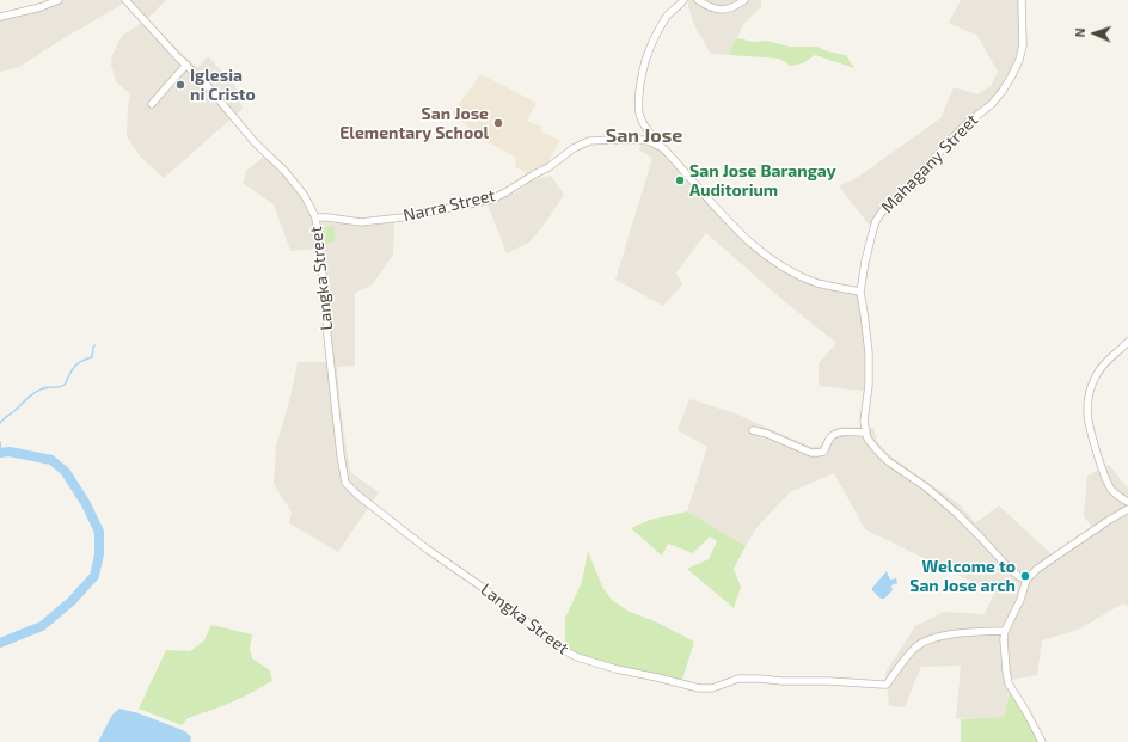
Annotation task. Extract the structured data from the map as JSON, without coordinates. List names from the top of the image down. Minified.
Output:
{"streets":{"street":["Mahagany Street","Narra Street","Langka Street"]},"crossings":[["Mahagany Street","Narra Street"],["Narra Street","Langka Street"]],"districts":["San Jose"],"places":["Iglesia ni Cristo","San Jose Elementary School","San Jose Barangay Auditorium","Welcome to San Jose arch"],"north":"left"}
